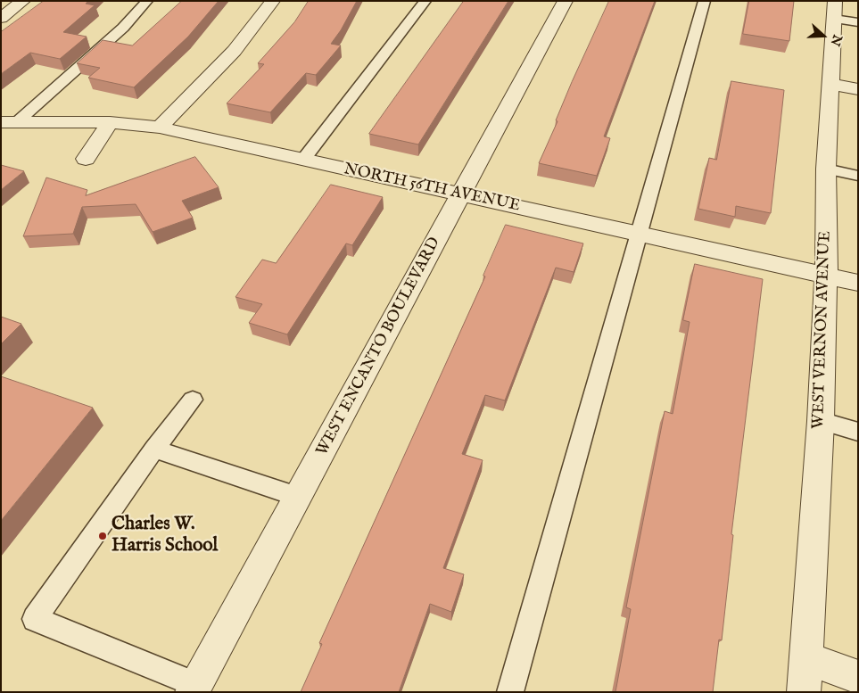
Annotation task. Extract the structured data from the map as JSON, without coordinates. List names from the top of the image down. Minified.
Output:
{"streets":{"street":["NORTH 56TH AVENUE","WEST VERNON AVENUE","WEST ENCANTO BOULEVARD"]},"crossings":[["NORTH 56TH AVENUE","WEST VERNON AVENUE"],["NORTH 56TH AVENUE","WEST ENCANTO BOULEVARD"]],"places":["Charles W. Harris School"],"north":"right"}
